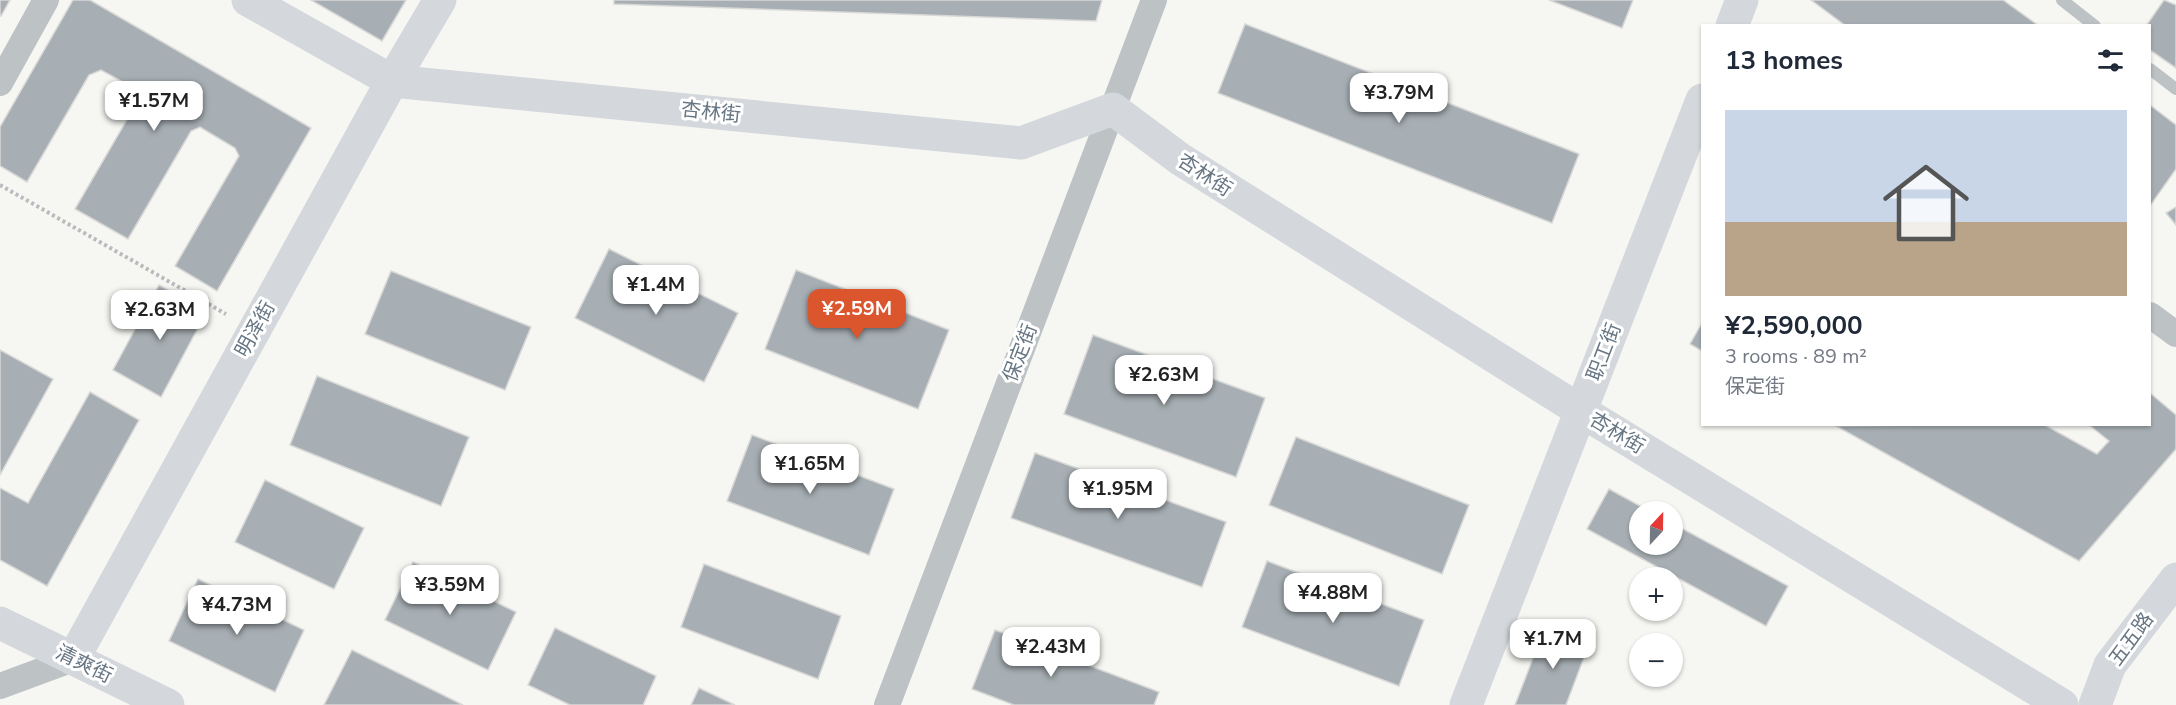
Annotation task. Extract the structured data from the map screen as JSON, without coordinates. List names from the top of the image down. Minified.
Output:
{"streets":{"street":["杏林街","明泽街","职工街","保定街","五五路","清爽街"]},"crossings":[["杏林街","明泽街"],["杏林街","职工街"],["杏林街","保定街"],["明泽街","清爽街"]],"north":"top","page":{"heading":"13 homes","price":["¥3.79M","¥1.57M","¥1.4M","¥2.59M","¥2.63M","¥2.63M","¥1.65M","¥1.95M","¥3.59M","¥4.88M","¥4.73M","¥1.7M","¥2.43M"],"list":[{"name":"¥2,590,000","note":"3 rooms · 89 m² · 保定街"}],"map_buttons":["+","−"]}}
